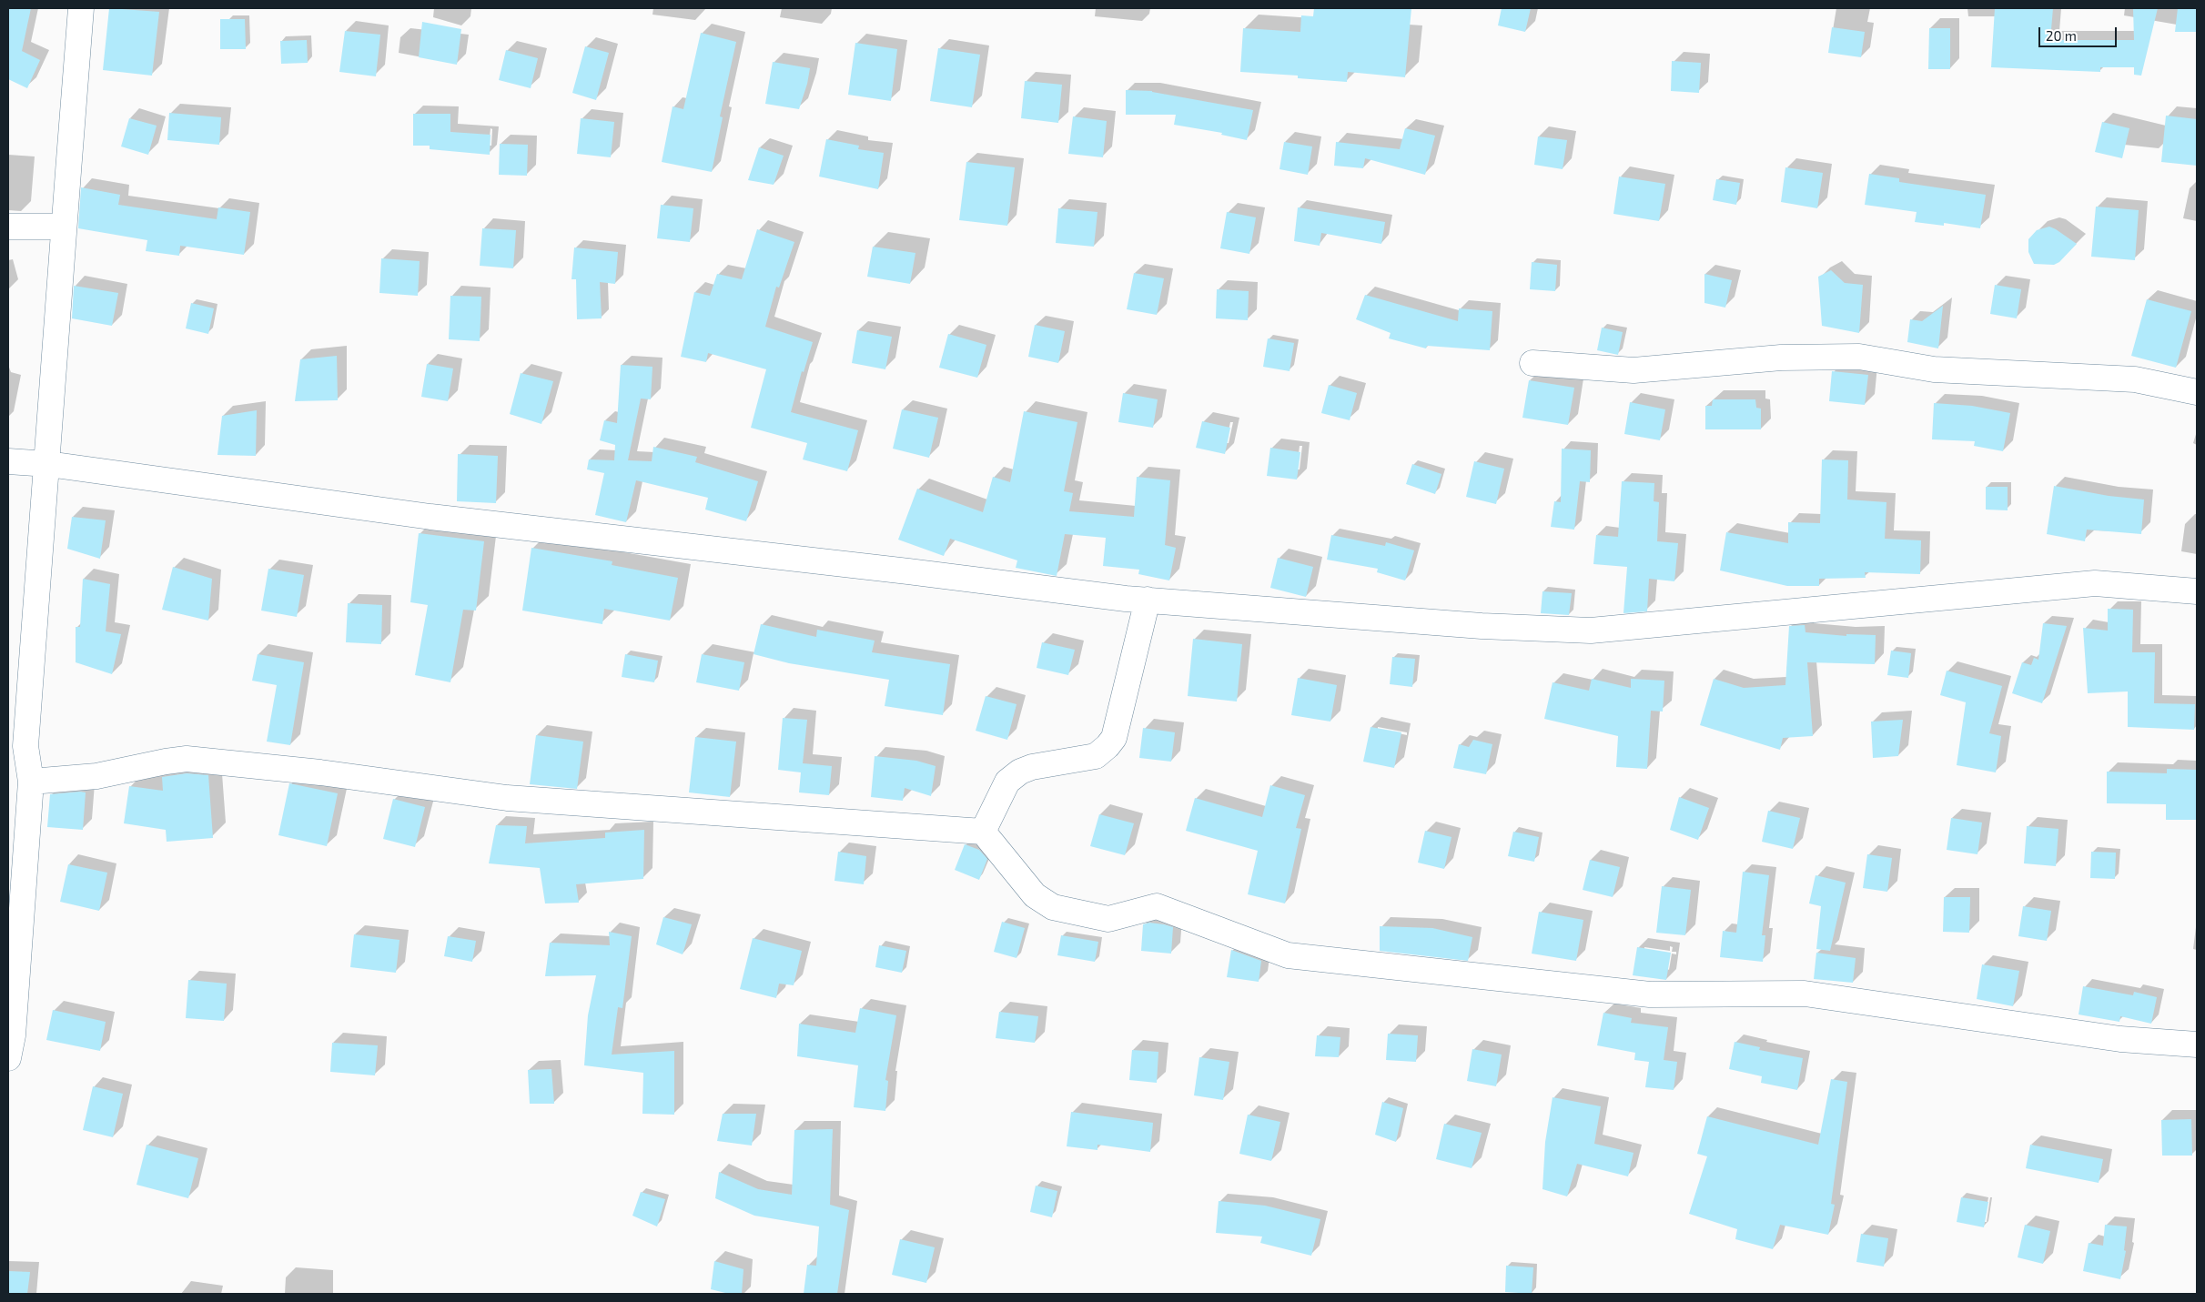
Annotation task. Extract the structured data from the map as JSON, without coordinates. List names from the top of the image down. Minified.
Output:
{"scale_bar":"20 m"}
